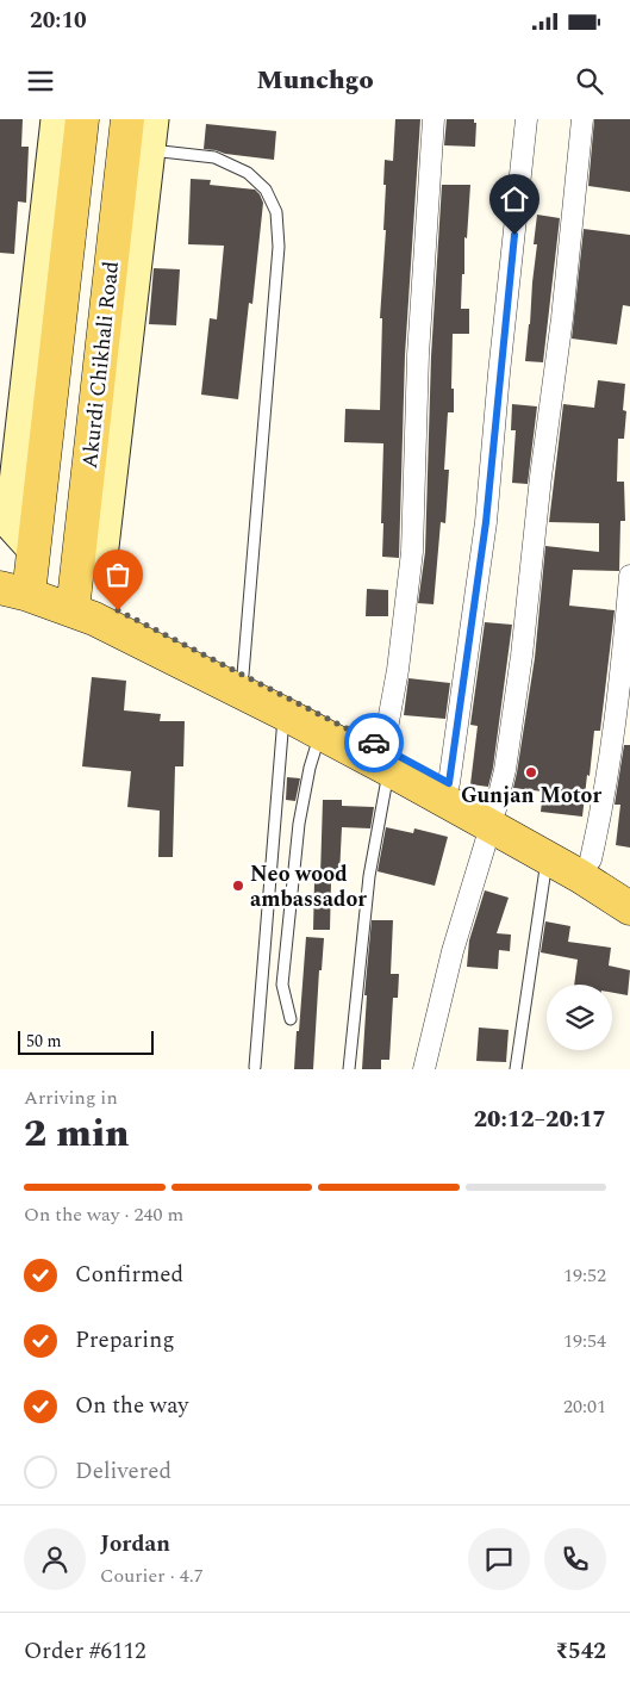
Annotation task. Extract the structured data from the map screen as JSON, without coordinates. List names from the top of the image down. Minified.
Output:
{"streets":{"main road":["Akurdi Chikhali Road"]},"places":["Gunjan Motor","Neo wood ambassador"],"scale_bar":"50 m","page":{"status":"20:10","header":"Munchgo","scale":"50 m","heading":["2 min","Arriving in","20:12–20:17"],"panel":["Jordan","Courier · 4.7","Order #6112","₹542"],"bar":"On the way · 240 m","list":[["Confirmed","19:52"],["Preparing","19:54"],["On the way","20:01"],"Delivered"]}}
